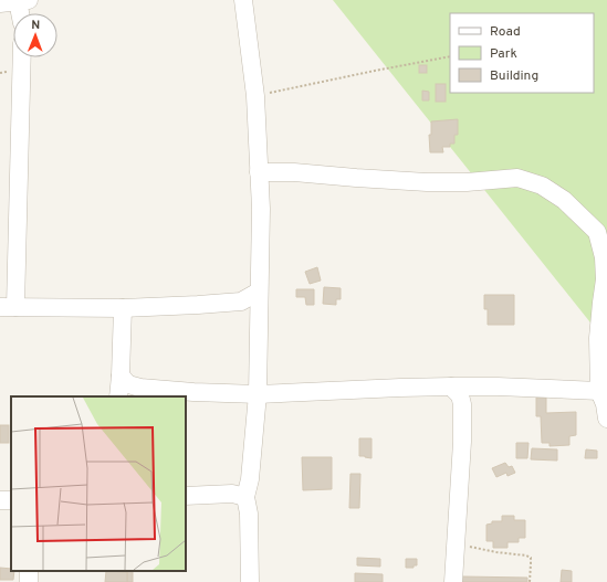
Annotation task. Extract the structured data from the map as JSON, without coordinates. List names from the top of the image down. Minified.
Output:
{"legend":["Road","Park","Building"],"north":"top"}
